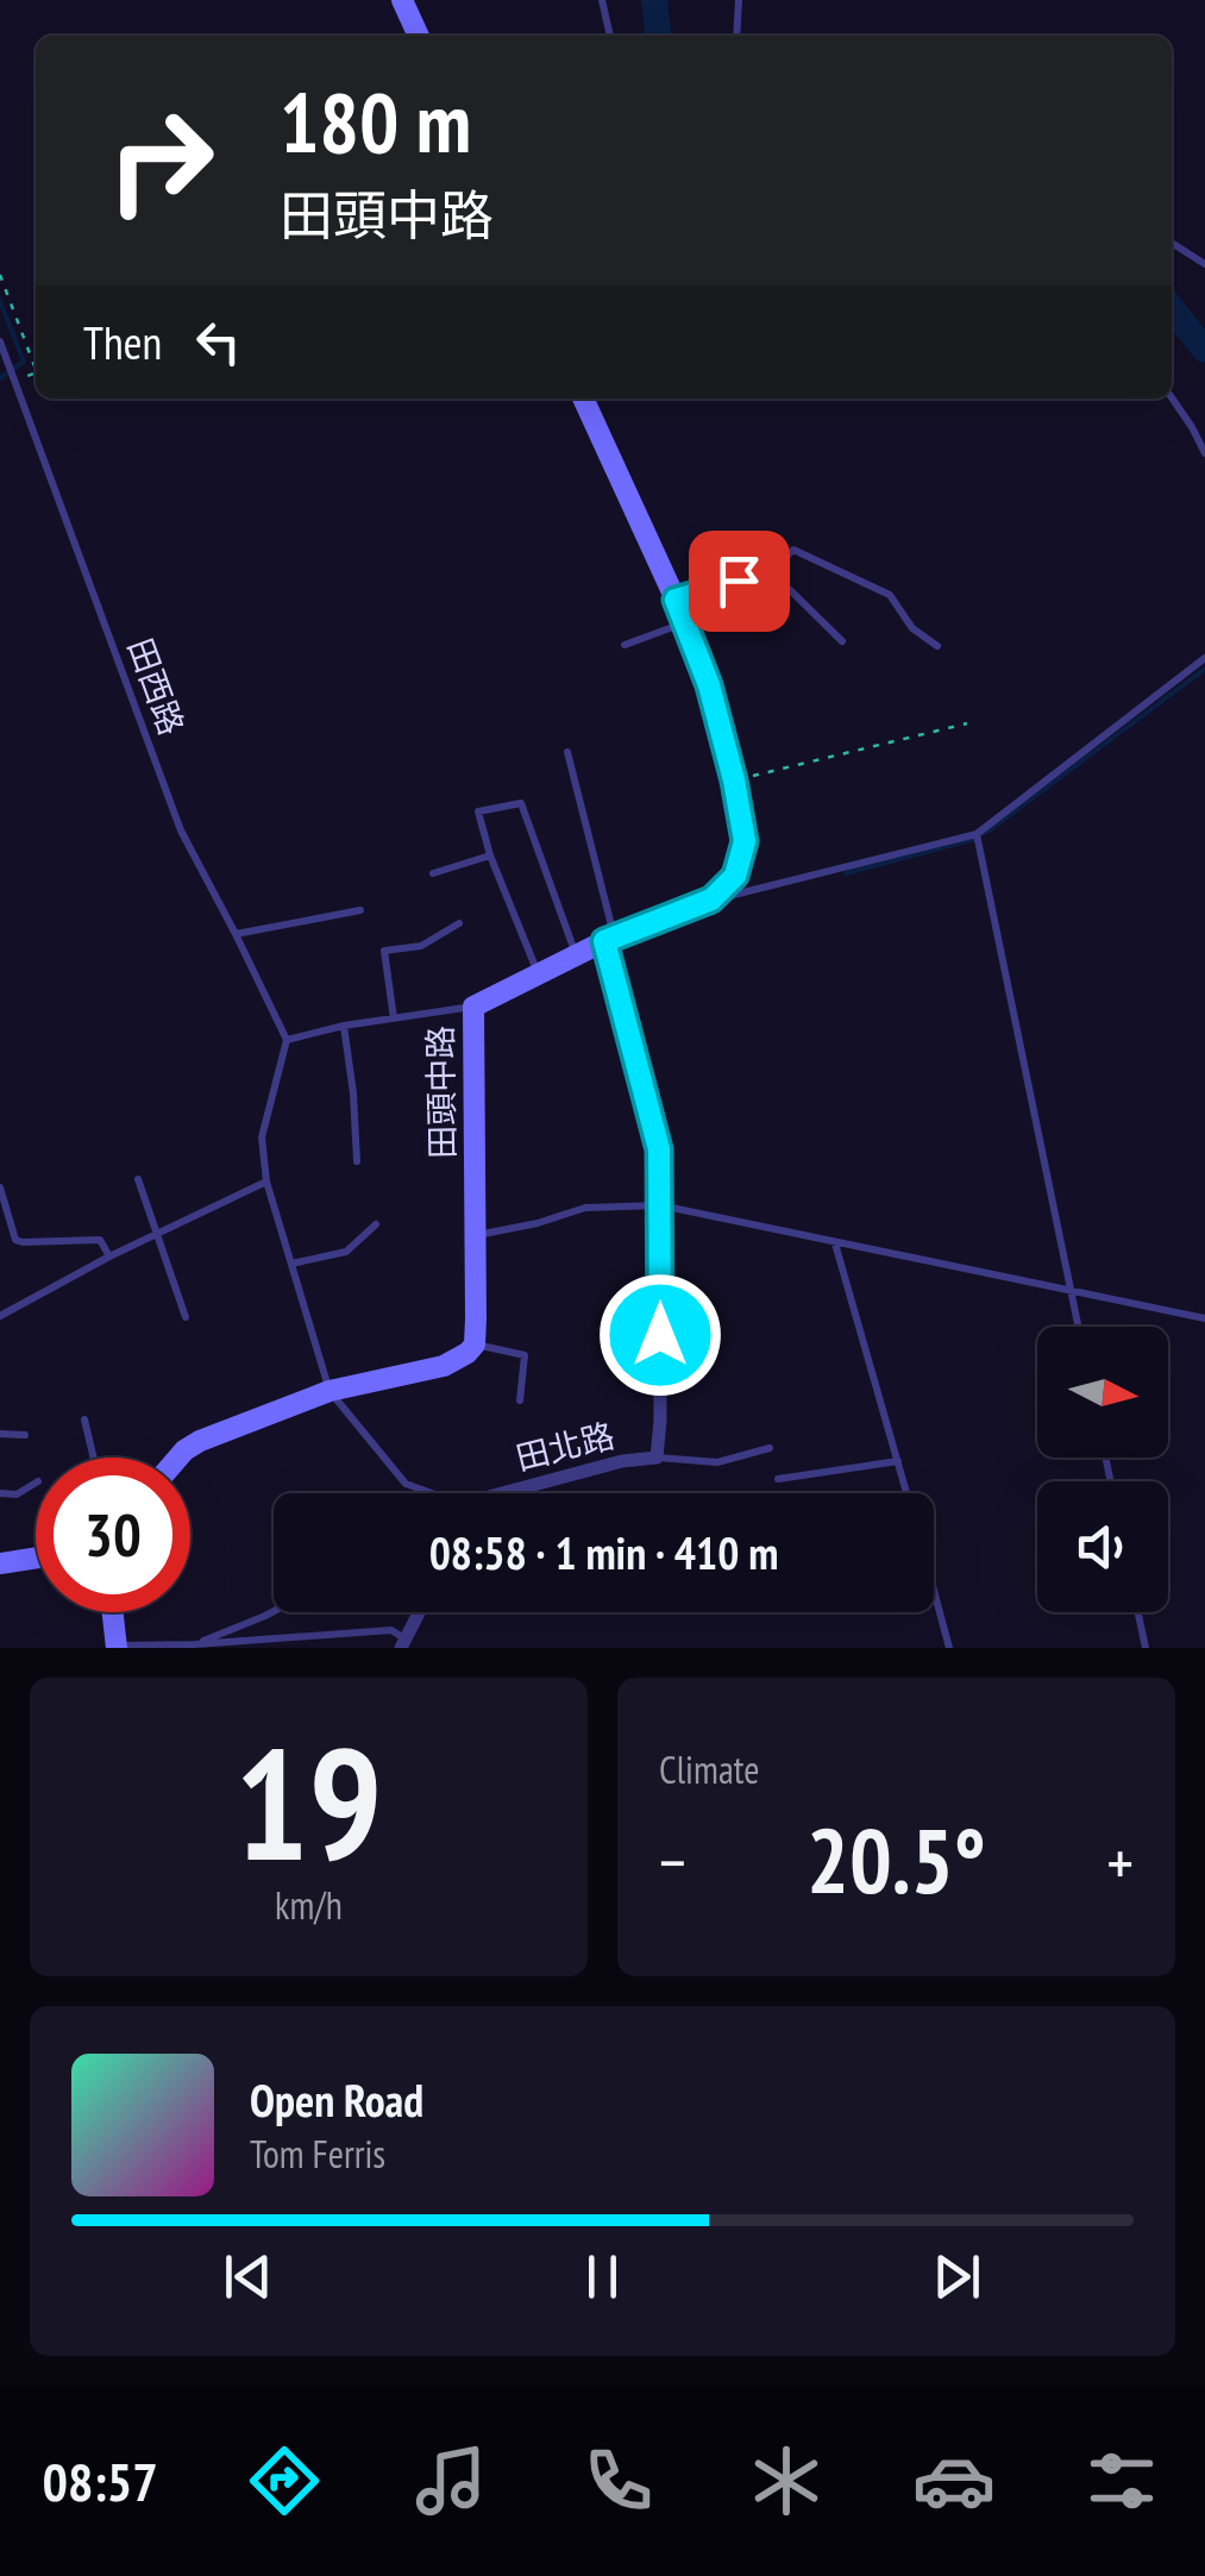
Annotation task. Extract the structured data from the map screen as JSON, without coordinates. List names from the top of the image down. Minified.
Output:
{"streets":{"street":["田頭中路","田北路"],"lane":["田西路"]},"crossings":[["田頭中路","田北路"]],"north":"right","page":{"turn":["180 m","田頭中路"],"then":"Then","limit":"30","trip":"08:58 · 1 min · 410 m","tile":[["19","km/h"],"Climate"],"heat":["−","20.5°","+"],"song":["Open Road","Tom Ferris"],"tabs":"08:57"}}
